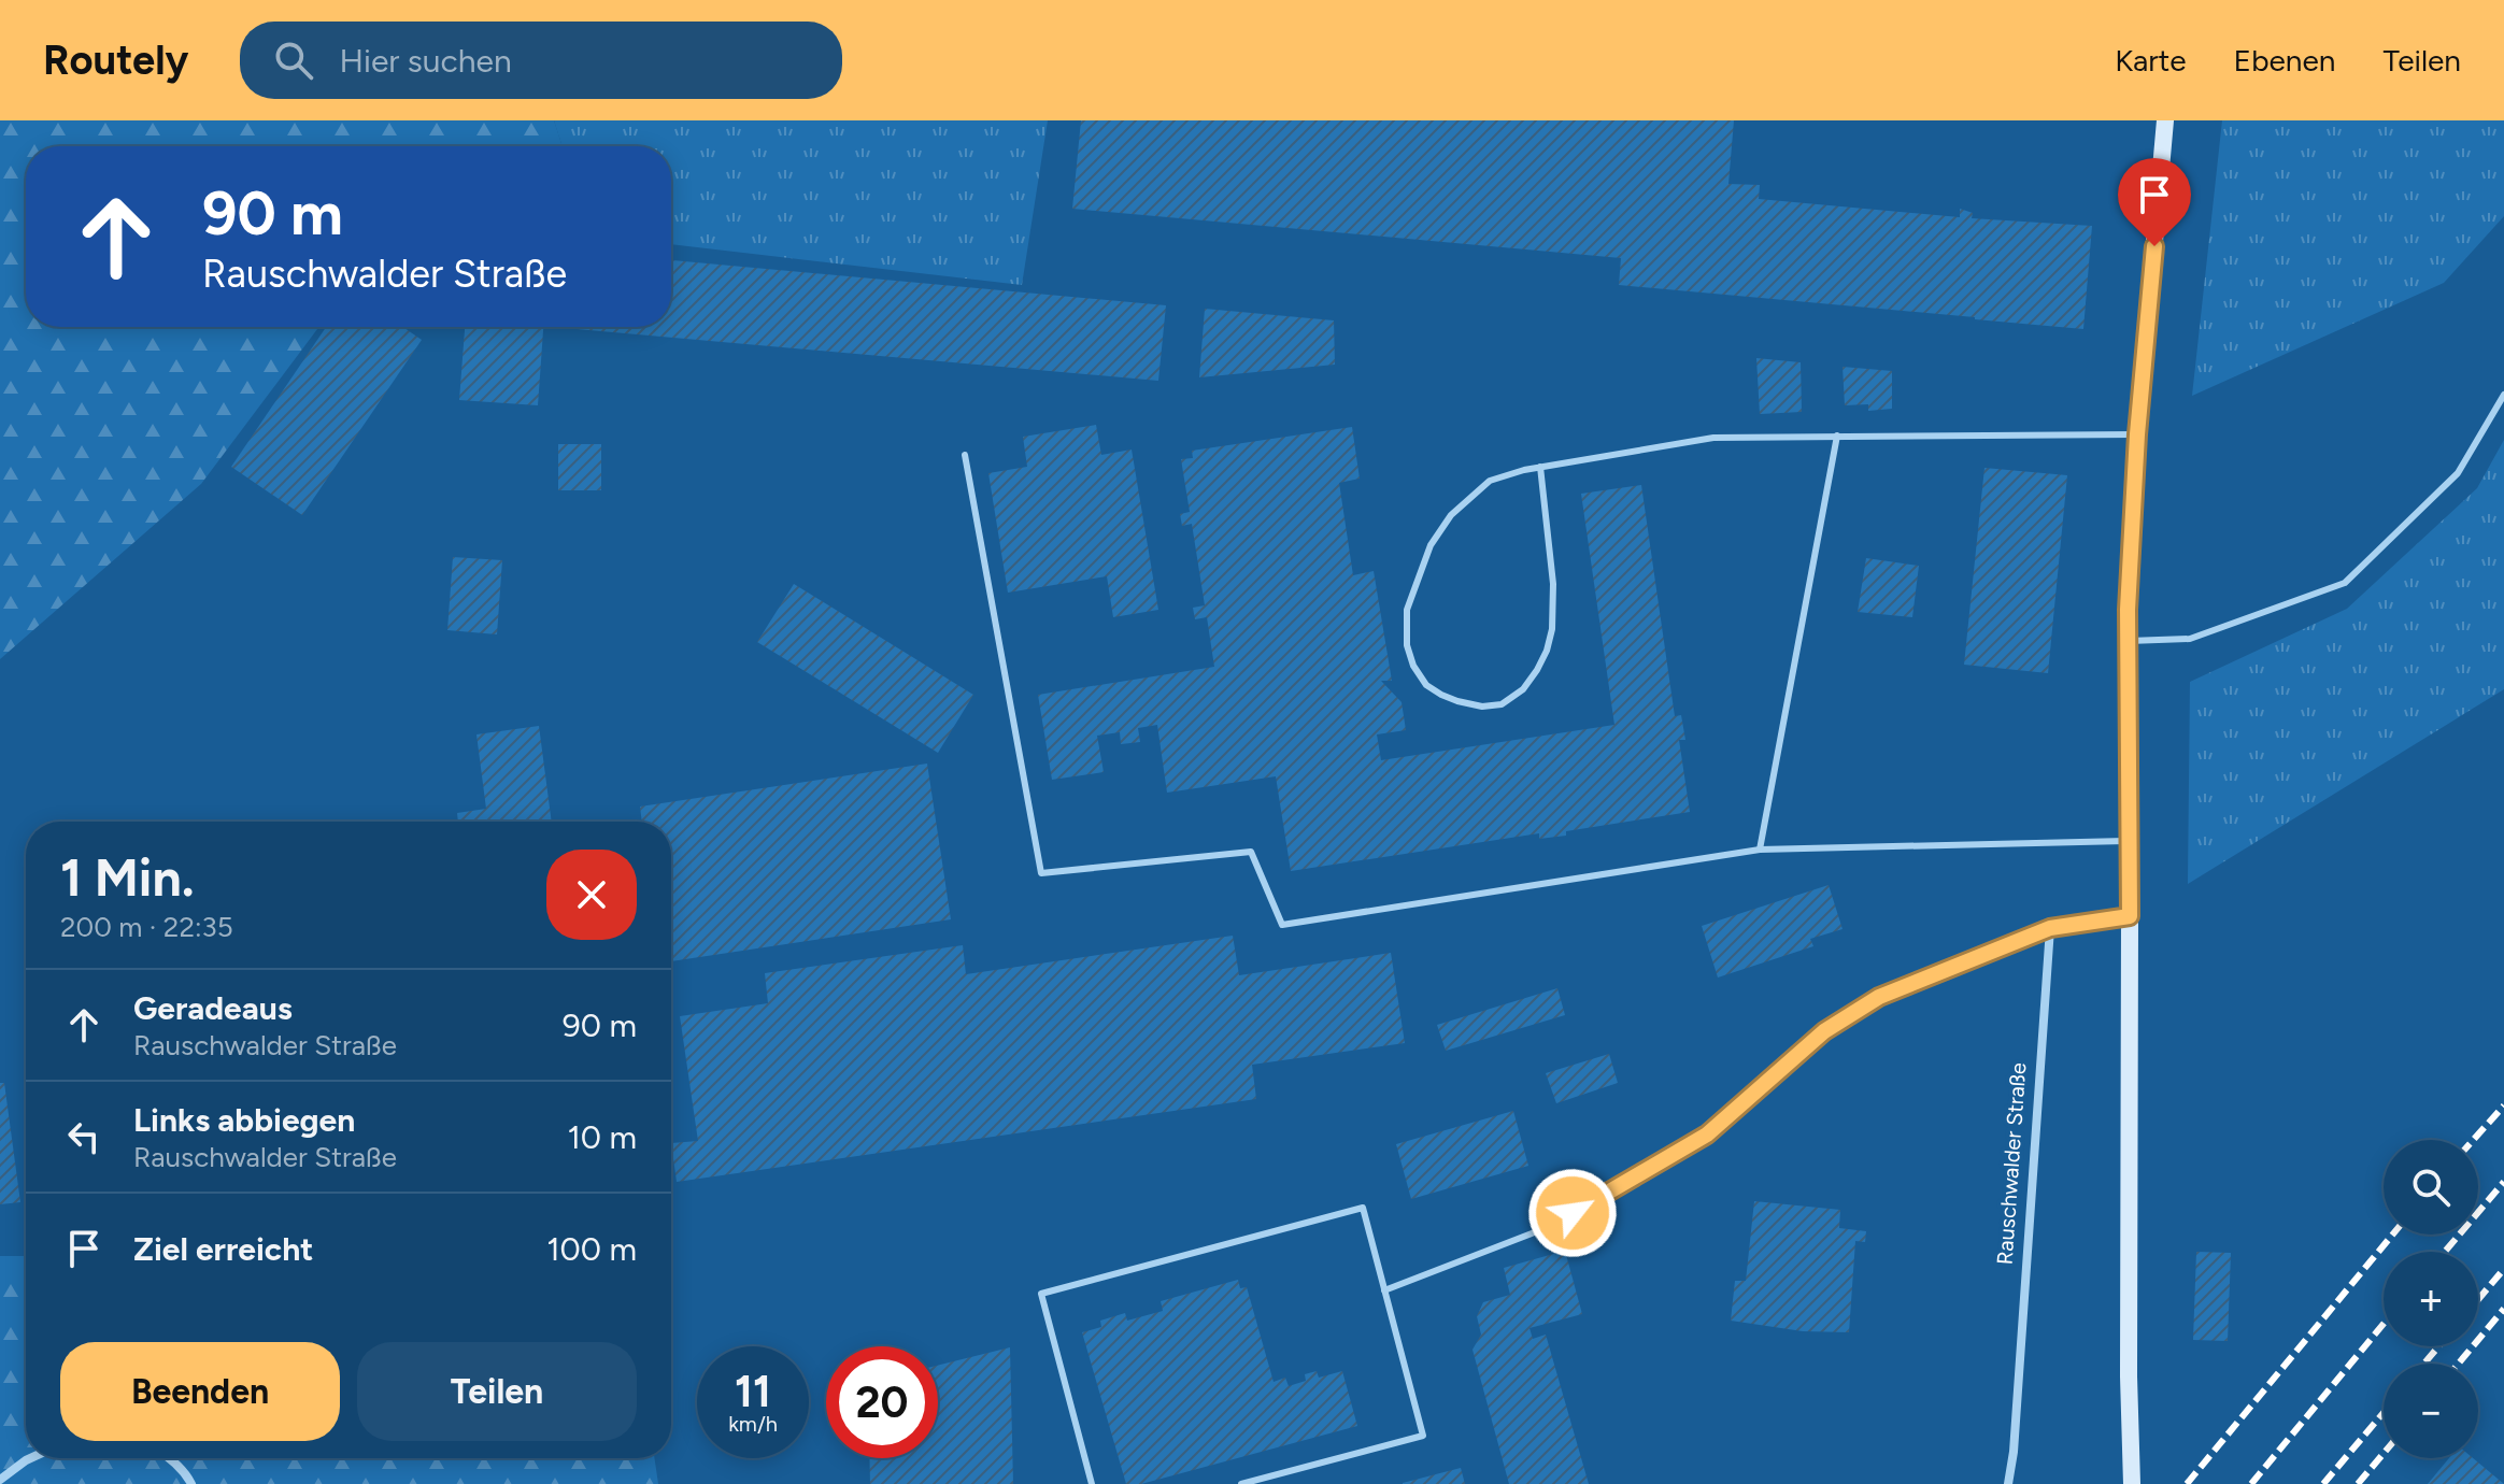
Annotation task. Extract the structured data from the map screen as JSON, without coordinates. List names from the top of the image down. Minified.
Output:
{"streets":{"street":["Rauschwalder Straße"]},"page":{"header":"Routely","search":"Hier suchen","nav":["Karte","Ebenen","Teilen"],"turn":["90 m","Rauschwalder Straße"],"heading":["1 Min.","200 m · 22:35"],"list":[{"name":"Geradeaus","note":"Rauschwalder Straße","value":"90 m"},{"name":"Links abbiegen","note":"Rauschwalder Straße","value":"10 m"},{"name":"Ziel erreicht","value":"100 m"}],"map_buttons":["+","−"],"buttons":["Beenden","Teilen"],"speed":"11 km/h","limit":"20"}}
